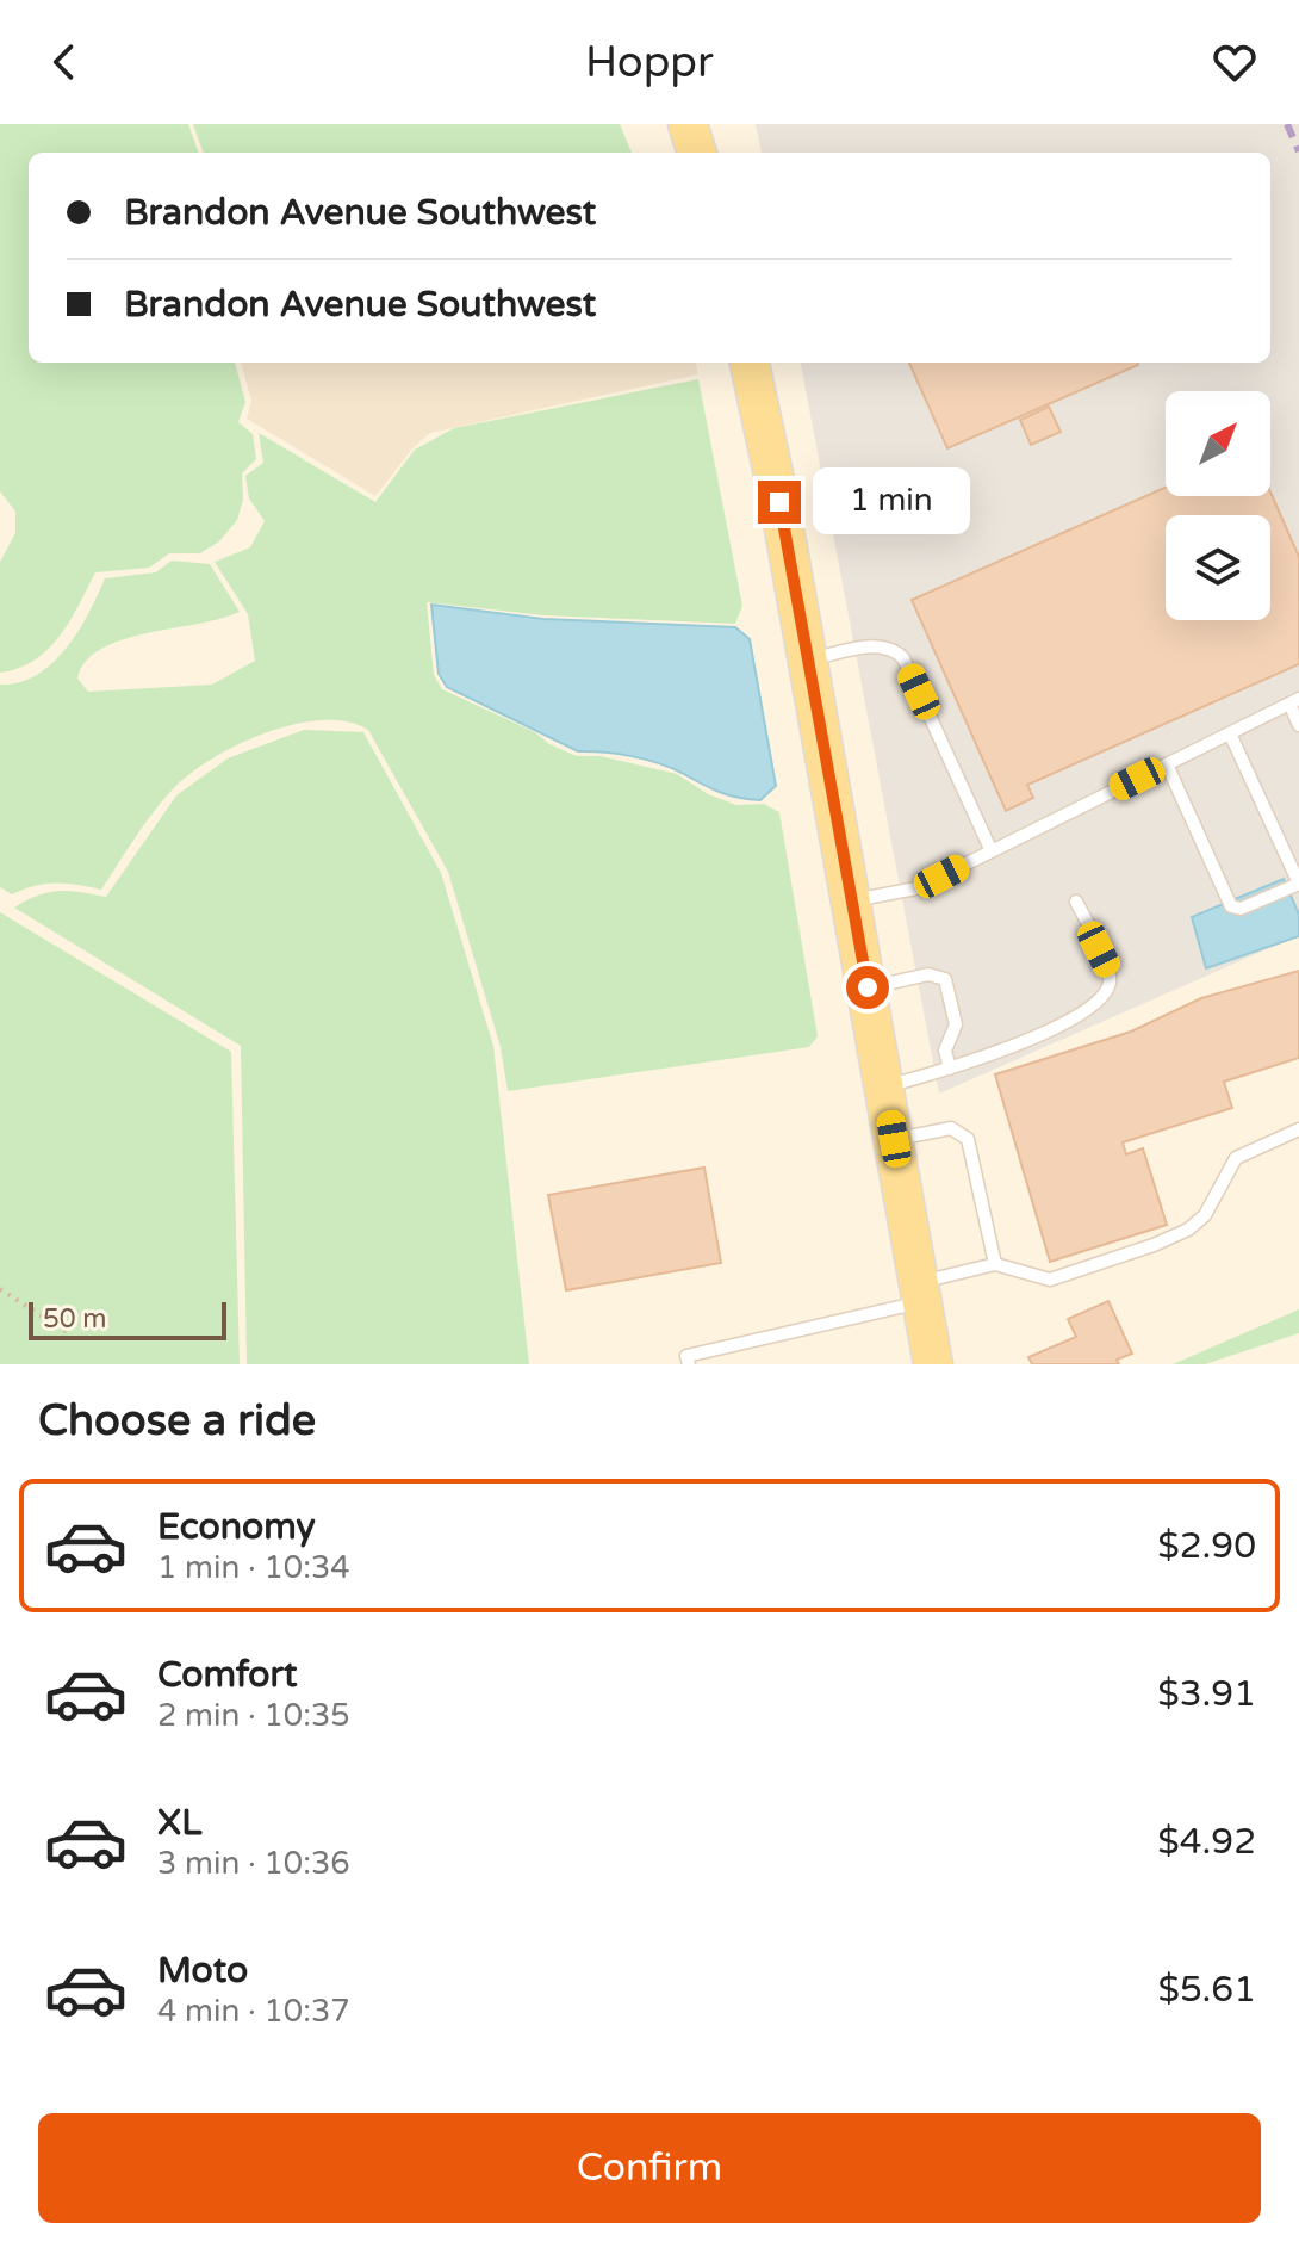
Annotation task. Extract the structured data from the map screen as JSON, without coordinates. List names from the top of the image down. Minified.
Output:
{"scale_bar":"50 m","north":"top right","page":{"header":"Hoppr","banner":["Brandon Avenue Southwest","Brandon Avenue Southwest"],"bubble":"1 min","scale":"50 m","heading":"Choose a ride","list":[{"name":"Economy","note":"1 min · 10:34","value":"$2.90"},{"name":"Comfort","note":"2 min · 10:35","value":"$3.91"},{"name":"XL","note":"3 min · 10:36","value":"$4.92"},{"name":"Moto","note":"4 min · 10:37","value":"$5.61"}],"buttons":"Confirm"}}
